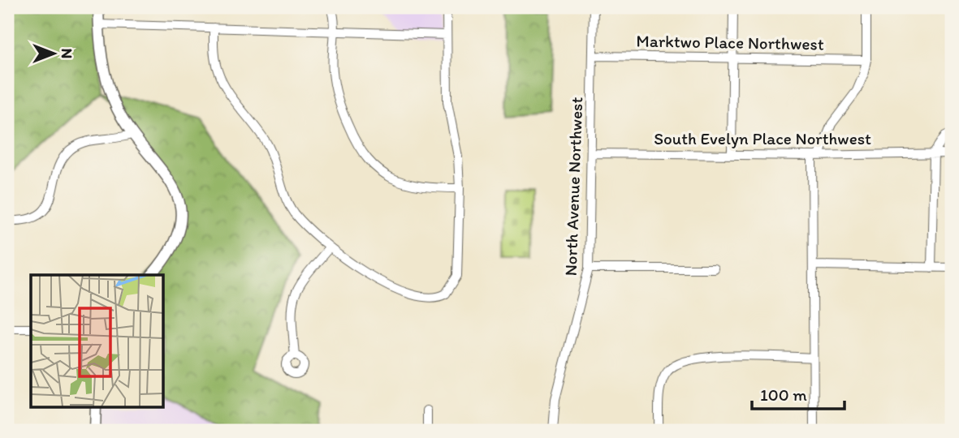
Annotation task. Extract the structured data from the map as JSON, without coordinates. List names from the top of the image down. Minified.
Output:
{"streets":{"street":["Marktwo Place Northwest","South Evelyn Place Northwest","North Avenue Northwest"]},"crossings":[["Marktwo Place Northwest","North Avenue Northwest"],["South Evelyn Place Northwest","North Avenue Northwest"]],"scale_bar":"100 m","north":"right"}
